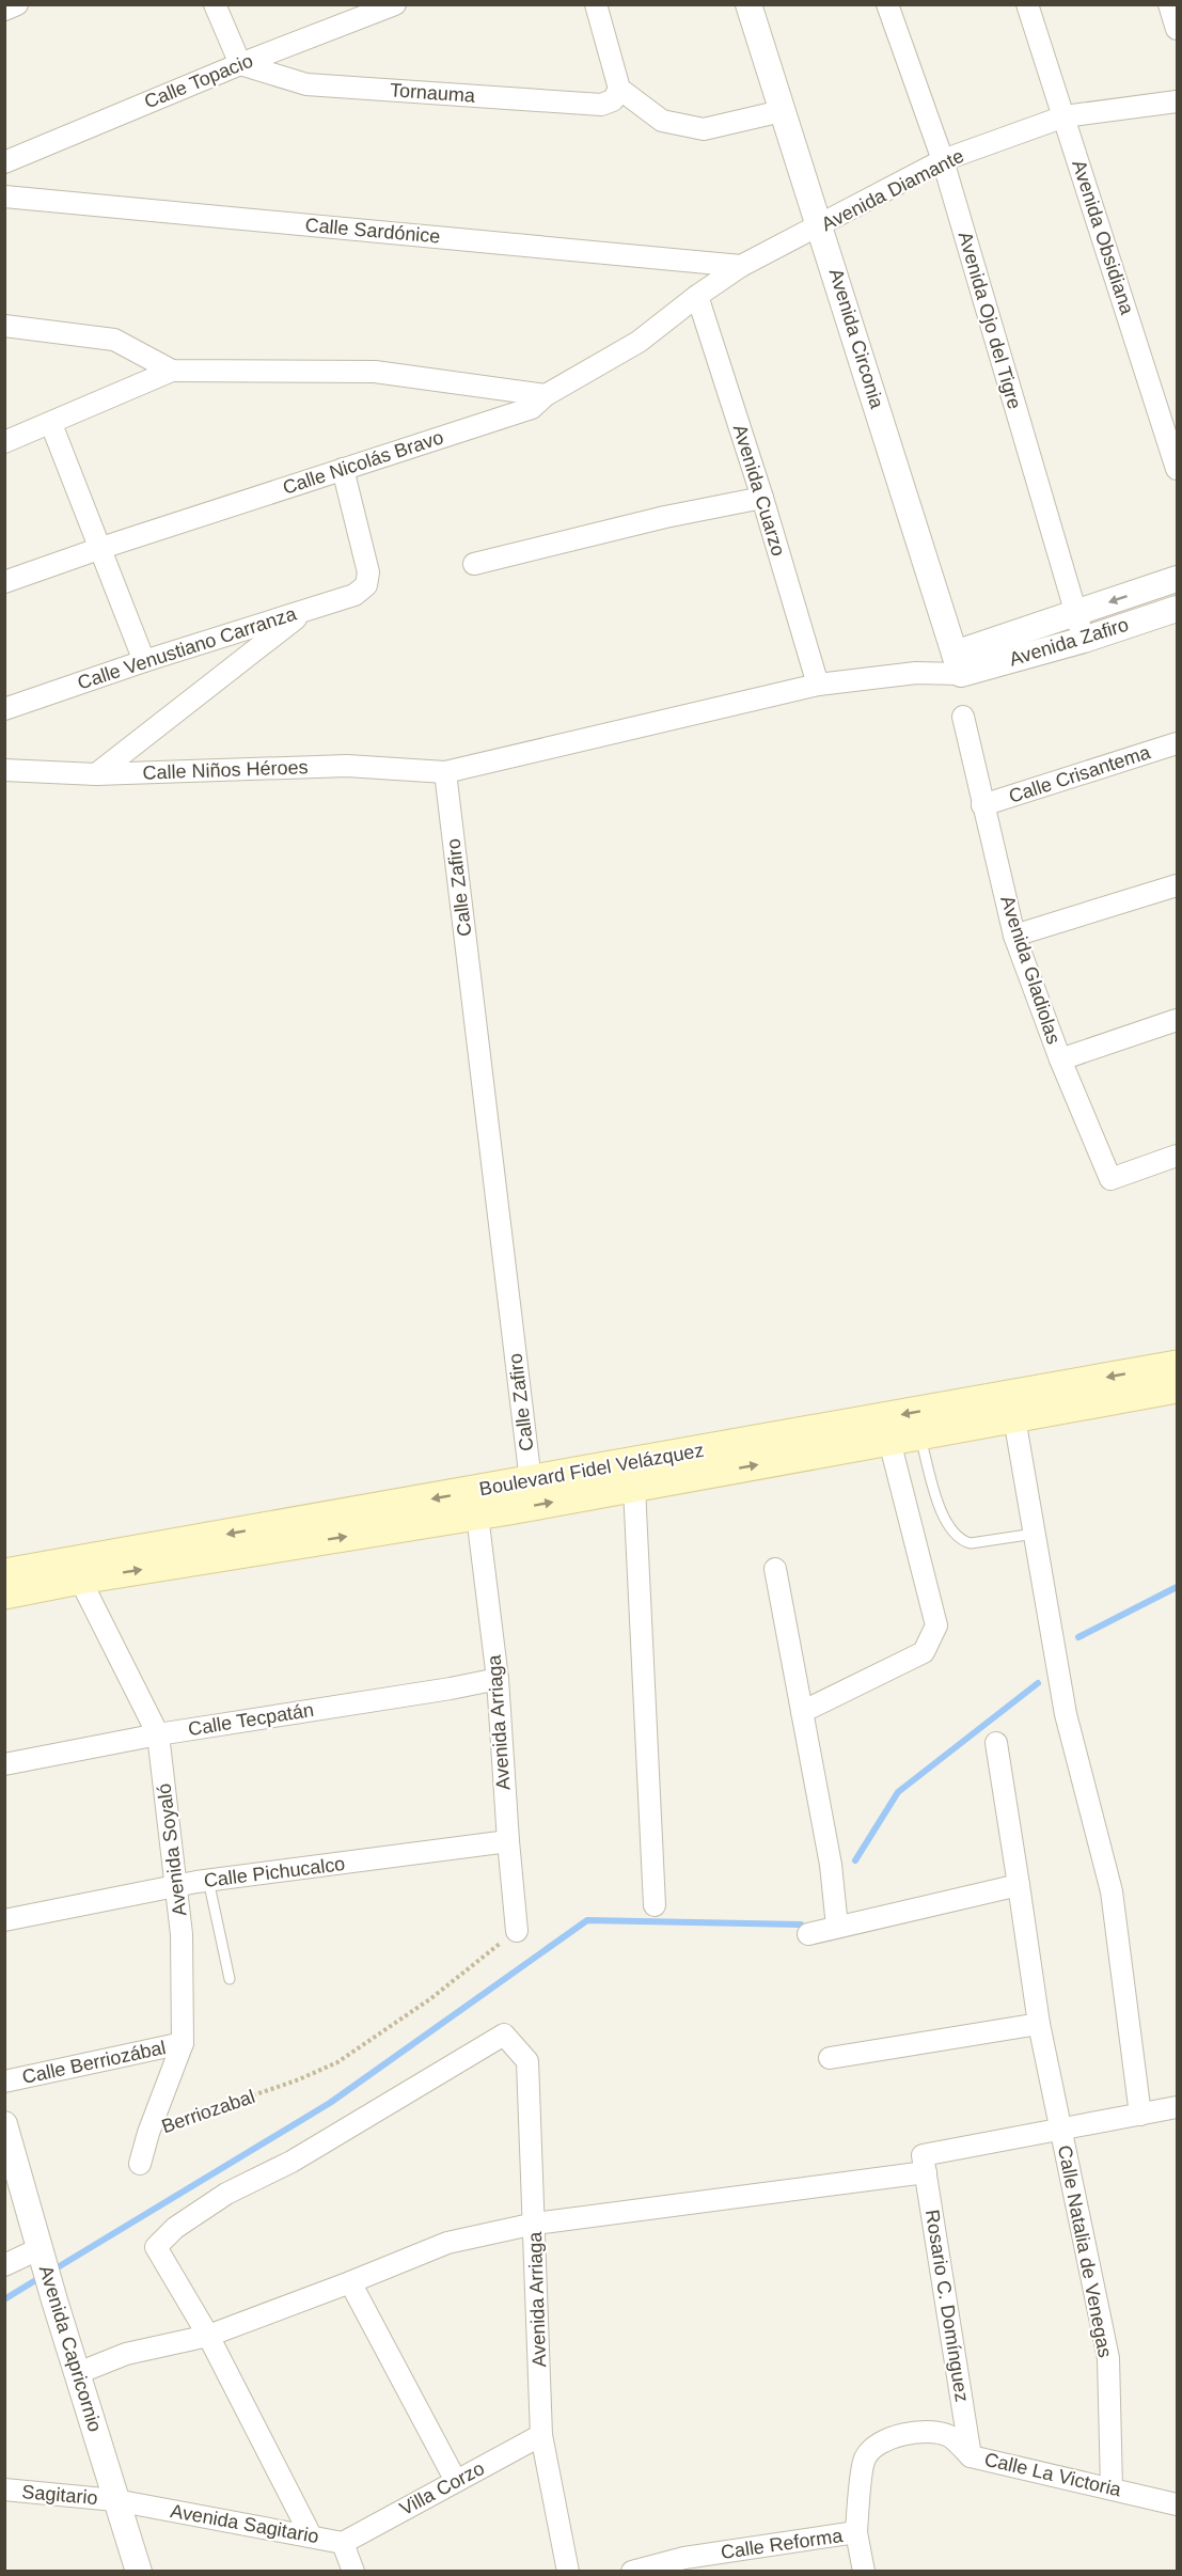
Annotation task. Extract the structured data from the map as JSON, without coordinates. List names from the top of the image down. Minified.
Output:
{"streets":{"main road":["Boulevard Fidel Velázquez"],"street":["Calle Topacio","Tornauma","Avenida Diamante","Calle Sardónice","Avenida Obsidiana","Avenida Ojo del Tigre","Avenida Circonia","Calle Nicolás Bravo","Avenida Cuarzo","Avenida Zafiro","Calle Venustiano Carranza","Calle Niños Héroes","Calle Crisantema","Calle Zafiro","Avenida Gladiolas","Calle Tecpatán","Avenida Arriaga","Avenida Soyaló","Calle Pichucalco","Calle Berriozábal","Berriozabal","Calle Natalia de Venegas","Rosario C. Domínguez","Avenida Capricornio","Calle La Victoria","Villa Corzo","Sagitario","Avenida Sagitario","Calle Reforma"]},"crossings":[["Calle Topacio","Tornauma"],["Avenida Diamante","Calle Sardónice"],["Avenida Diamante","Avenida Obsidiana"],["Avenida Diamante","Avenida Ojo del Tigre"],["Avenida Diamante","Avenida Circonia"],["Avenida Diamante","Calle Nicolás Bravo"],["Avenida Diamante","Avenida Cuarzo"],["Avenida Ojo del Tigre","Avenida Zafiro"],["Avenida Circonia","Avenida Zafiro"],["Calle Nicolás Bravo","Avenida Cuarzo"],["Calle Nicolás Bravo","Calle Venustiano Carranza"],["Calle Niños Héroes","Calle Zafiro"],["Calle Crisantema","Avenida Gladiolas"],["Calle Zafiro","Boulevard Fidel Velázquez"],["Boulevard Fidel Velázquez","Avenida Arriaga"],["Boulevard Fidel Velázquez","Avenida Soyaló"],["Calle Tecpatán","Avenida Arriaga"],["Calle Tecpatán","Avenida Soyaló"],["Avenida Arriaga","Calle Pichucalco"],["Avenida Arriaga","Berriozabal"],["Avenida Arriaga","Villa Corzo"],["Avenida Soyaló","Calle Pichucalco"],["Avenida Soyaló","Calle Berriozábal"],["Avenida Soyaló","Berriozabal"],["Calle Natalia de Venegas","Calle La Victoria"],["Rosario C. Domínguez","Calle La Victoria"],["Avenida Capricornio","Sagitario"],["Avenida Capricornio","Avenida Sagitario"],["Calle La Victoria","Calle Reforma"],["Villa Corzo","Avenida Sagitario"],["Sagitario","Avenida Sagitario"]]}
